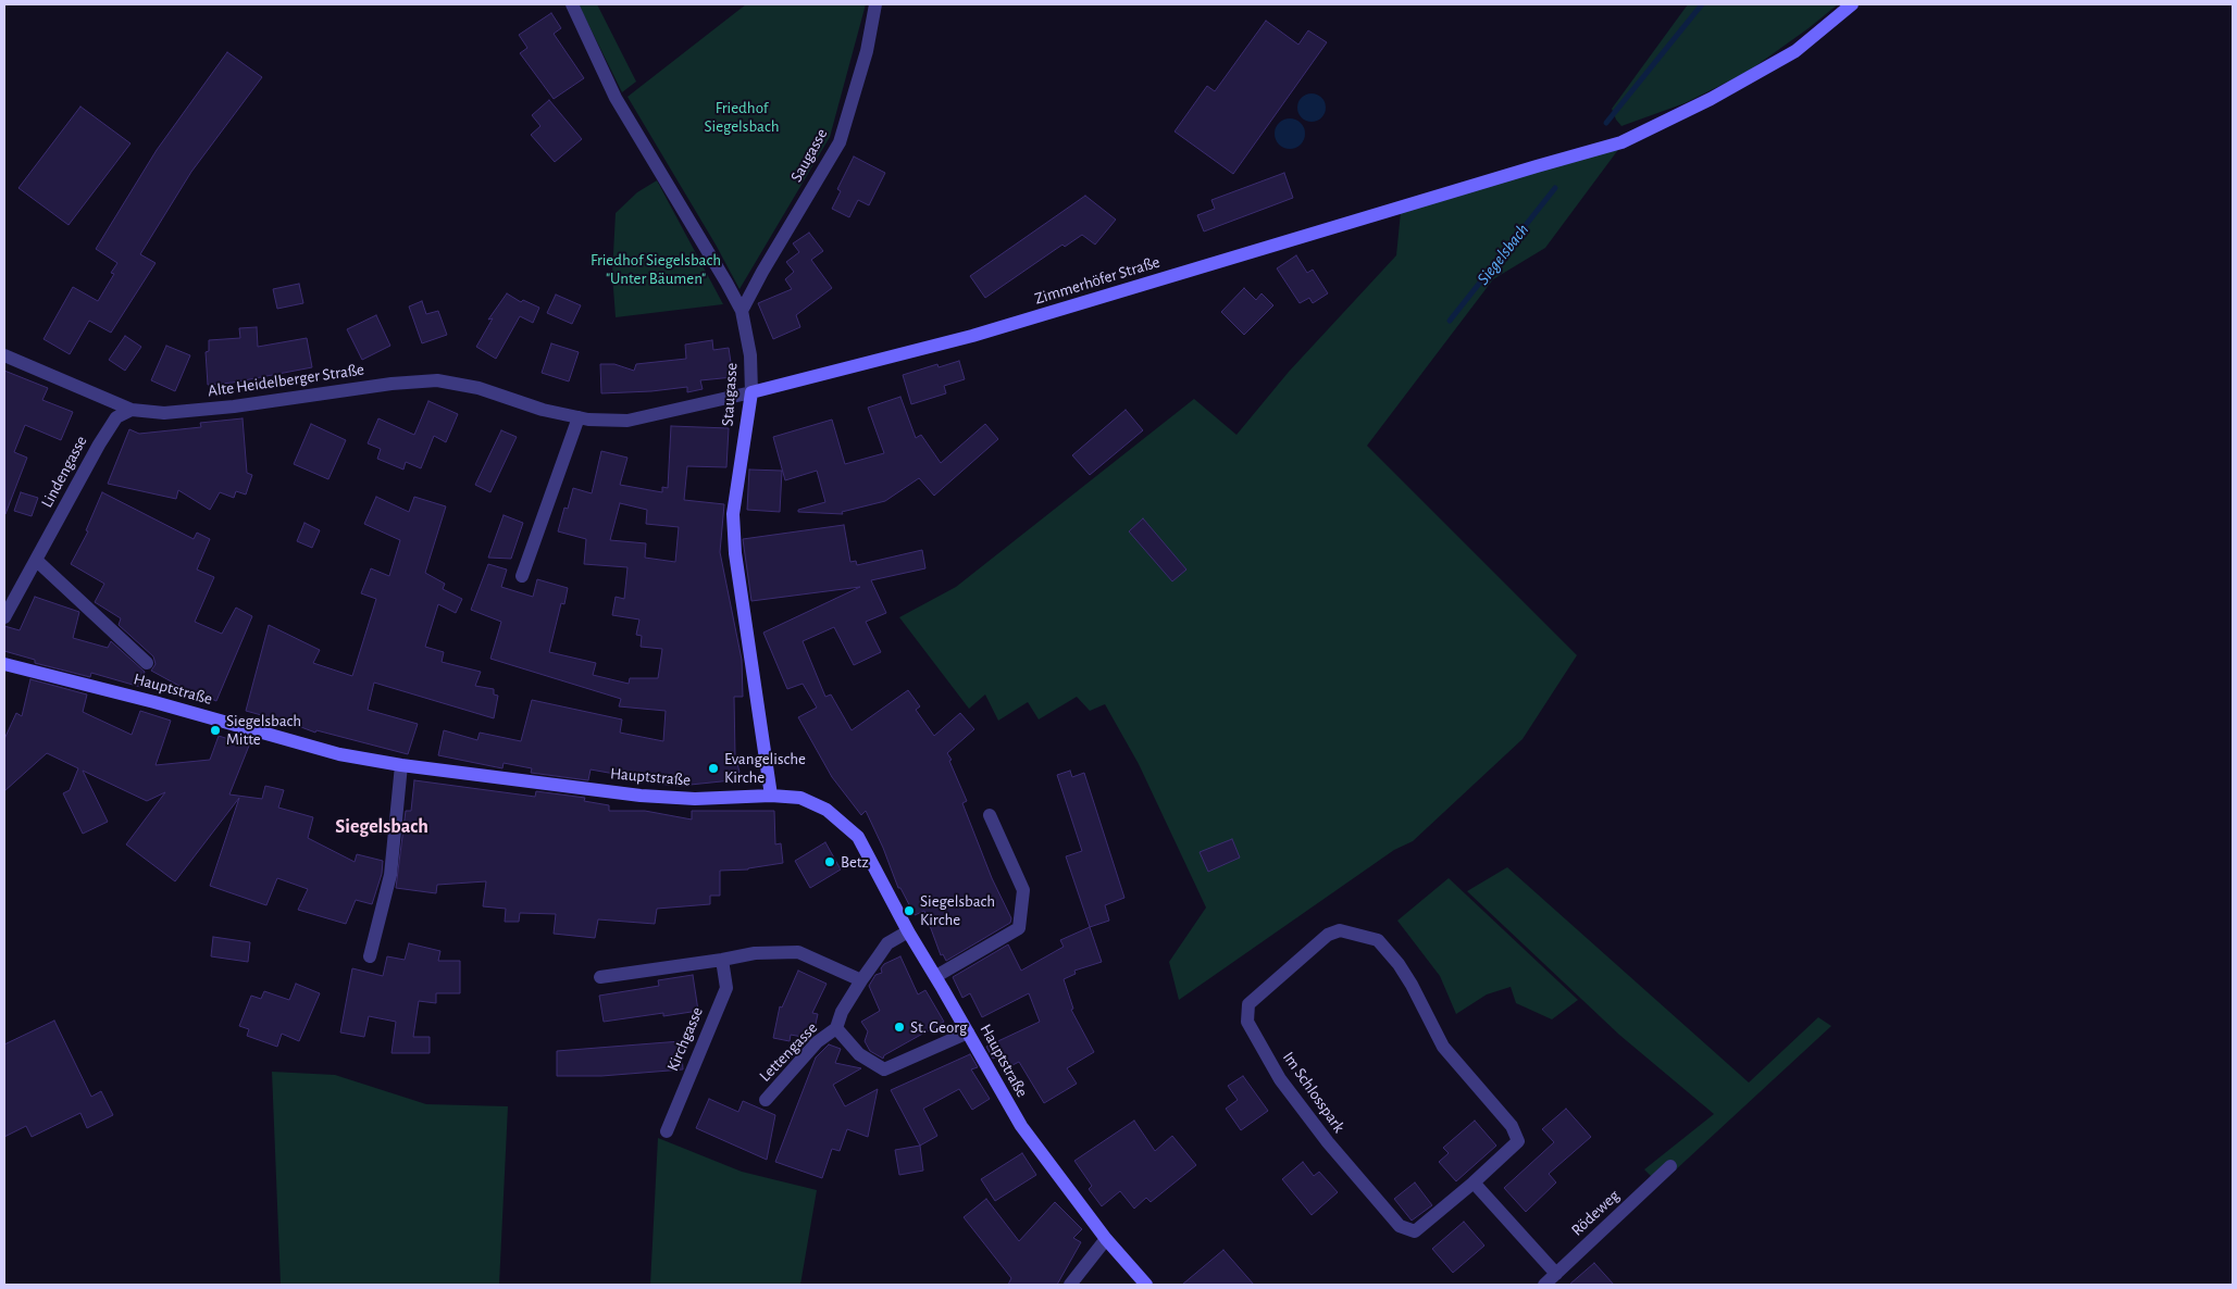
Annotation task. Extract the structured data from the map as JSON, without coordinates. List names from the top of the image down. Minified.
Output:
{"streets":{"street":["Saugasse","Zimmerhöfer Straße","Alte Heidelberger Straße","Staugasse","Lindengasse","Hauptstraße","Kirchgasse","Lettengasse","Im Schlosspark","Rödeweg"]},"crossings":[["Saugasse","Staugasse"],["Zimmerhöfer Straße","Alte Heidelberger Straße"],["Zimmerhöfer Straße","Staugasse"],["Alte Heidelberger Straße","Staugasse"],["Alte Heidelberger Straße","Lindengasse"],["Staugasse","Hauptstraße"],["Hauptstraße","Lettengasse"]],"districts":["Siegelsbach"],"water":["Siegelsbach"],"parks":["Friedhof Siegelsbach","Friedhof Siegelsbach \"Unter Bäumen\""],"places":["Siegelsbach Mitte","Evangelische Kirche","Betz","Siegelsbach Kirche","St. Georg"]}
